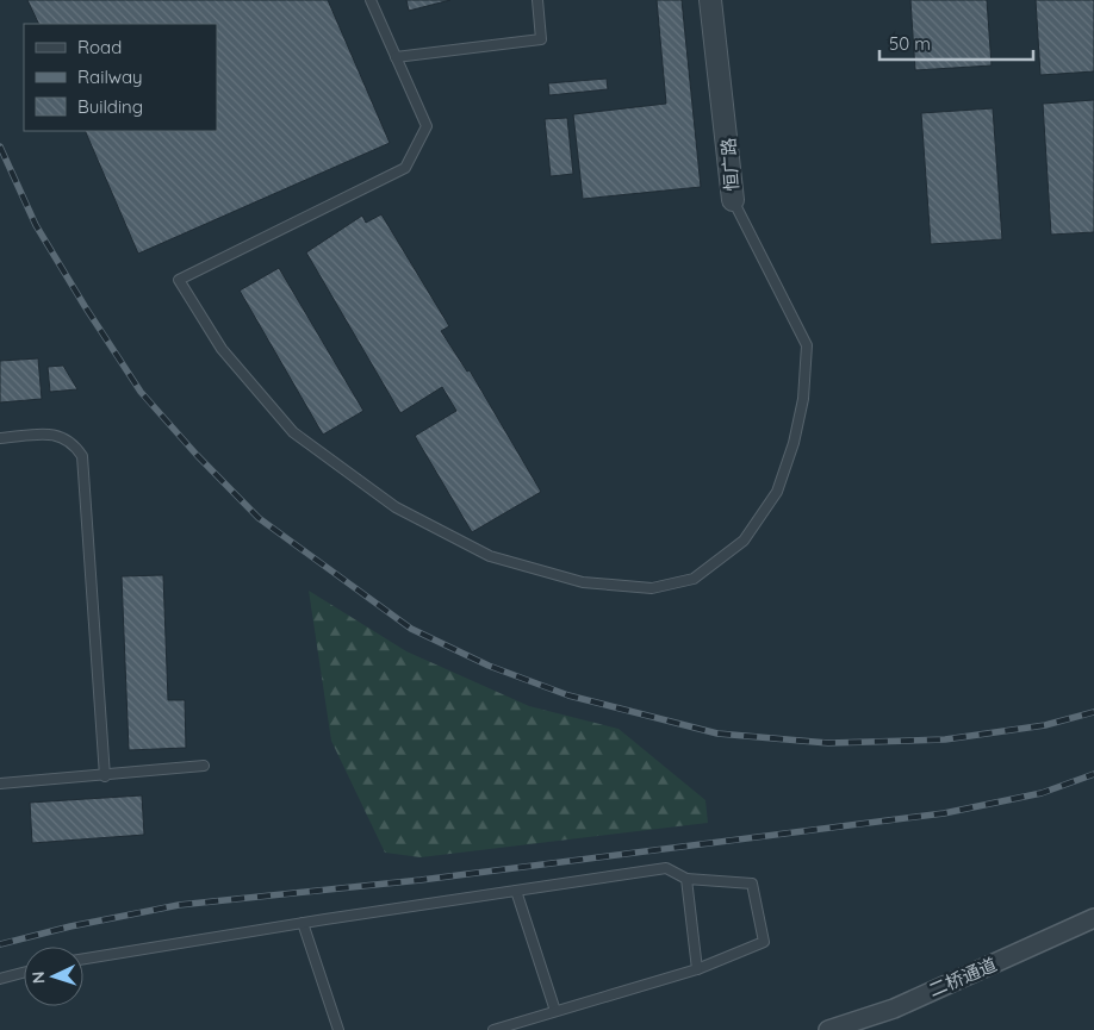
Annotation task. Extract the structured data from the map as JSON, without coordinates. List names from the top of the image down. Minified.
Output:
{"streets":{"street":["恒广路","二桥通道"]},"legend":["Road","Railway","Building"],"scale_bar":"50 m","north":"left"}
